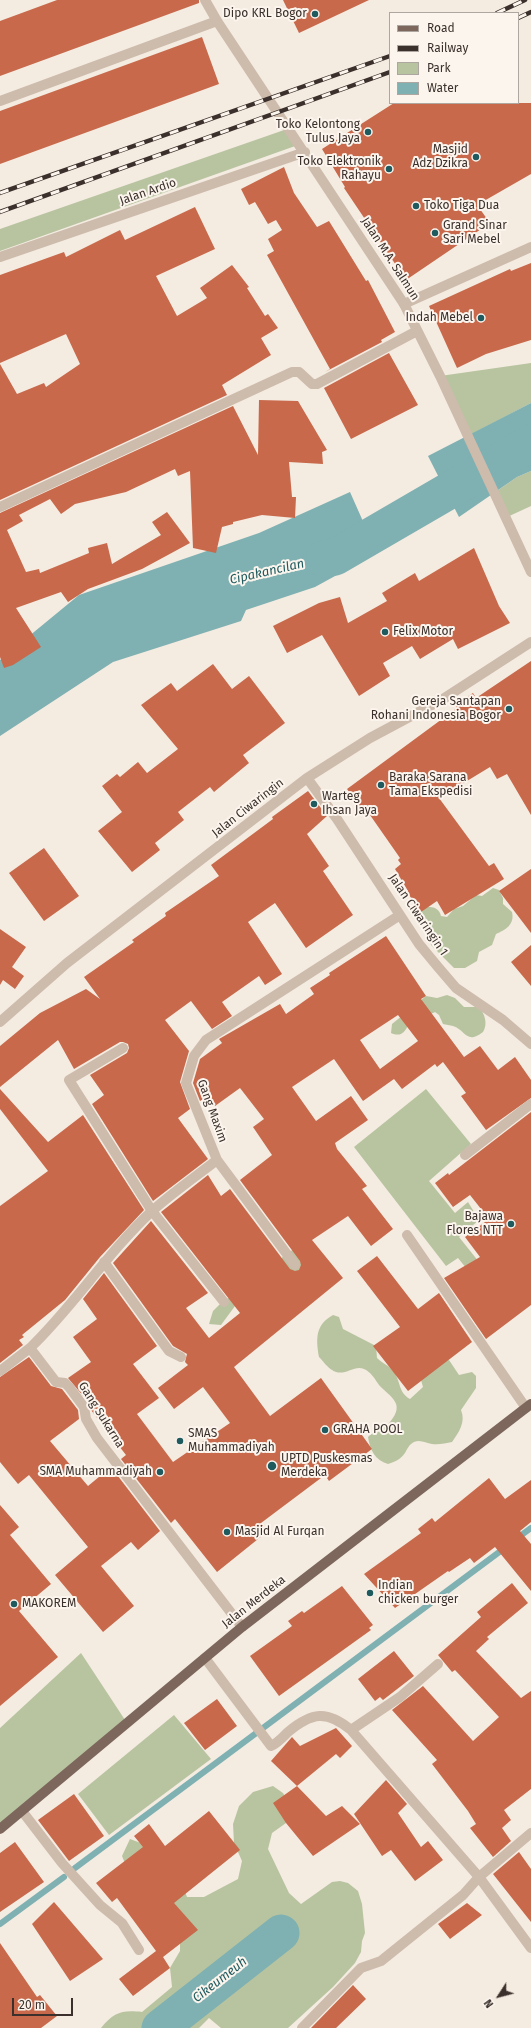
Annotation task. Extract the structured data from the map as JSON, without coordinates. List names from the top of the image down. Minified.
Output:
{"streets":{"main road":["Jalan Merdeka"],"street":["Jalan Ardio","Jalan M.A. Salmun","Jalan Ciwaringin","Jalan Ciwaringin 1","Gang Maxim","Gang Sukarna"]},"crossings":[["Jalan Ardio","Jalan M.A. Salmun"],["Jalan Ciwaringin","Jalan Ciwaringin 1"],["Jalan Ciwaringin 1","Gang Maxim"],["Gang Maxim","Gang Sukarna"],["Gang Sukarna","Jalan Merdeka"]],"water":["Cipakancilan","Cikeumeuh"],"places":["Dipo KRL Bogor","Toko Kelontong Tulus Jaya","Masjid Adz Dzikra","Toko Elektronik Rahayu","Toko Tiga Dua","Grand Sinar Sari Mebel","Indah Mebel","Felix Motor","Gereja Santapan Rohani Indonesia Bogor","Baraka Sarana Tama Ekspedisi","Warteg Ihsan Jaya","Bajawa Flores NTT","GRAHA POOL","SMAS Muhammadiyah","UPTD Puskesmas Merdeka","SMA Muhammadiyah","Masjid Al Furqan","Indian chicken burger","MAKOREM"],"legend":["Road","Railway","Park","Water"],"scale_bar":"20 m","north":"bottom left"}
